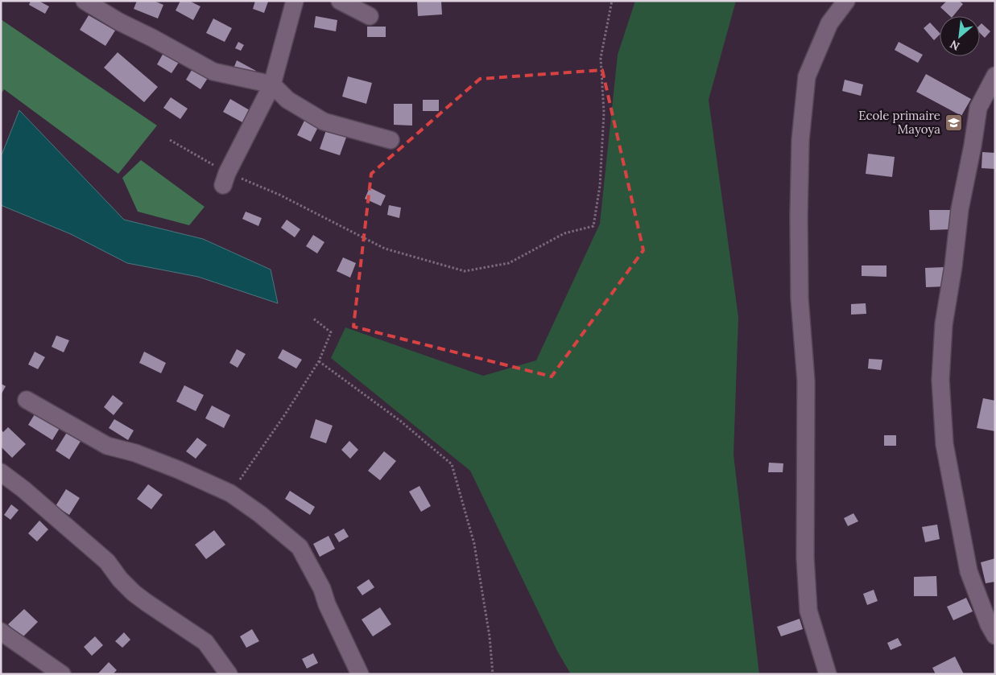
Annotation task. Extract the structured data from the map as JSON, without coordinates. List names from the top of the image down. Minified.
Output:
{"places":{"school or university":["Ecole primaire Mayoya"]},"north":"bottom left"}
